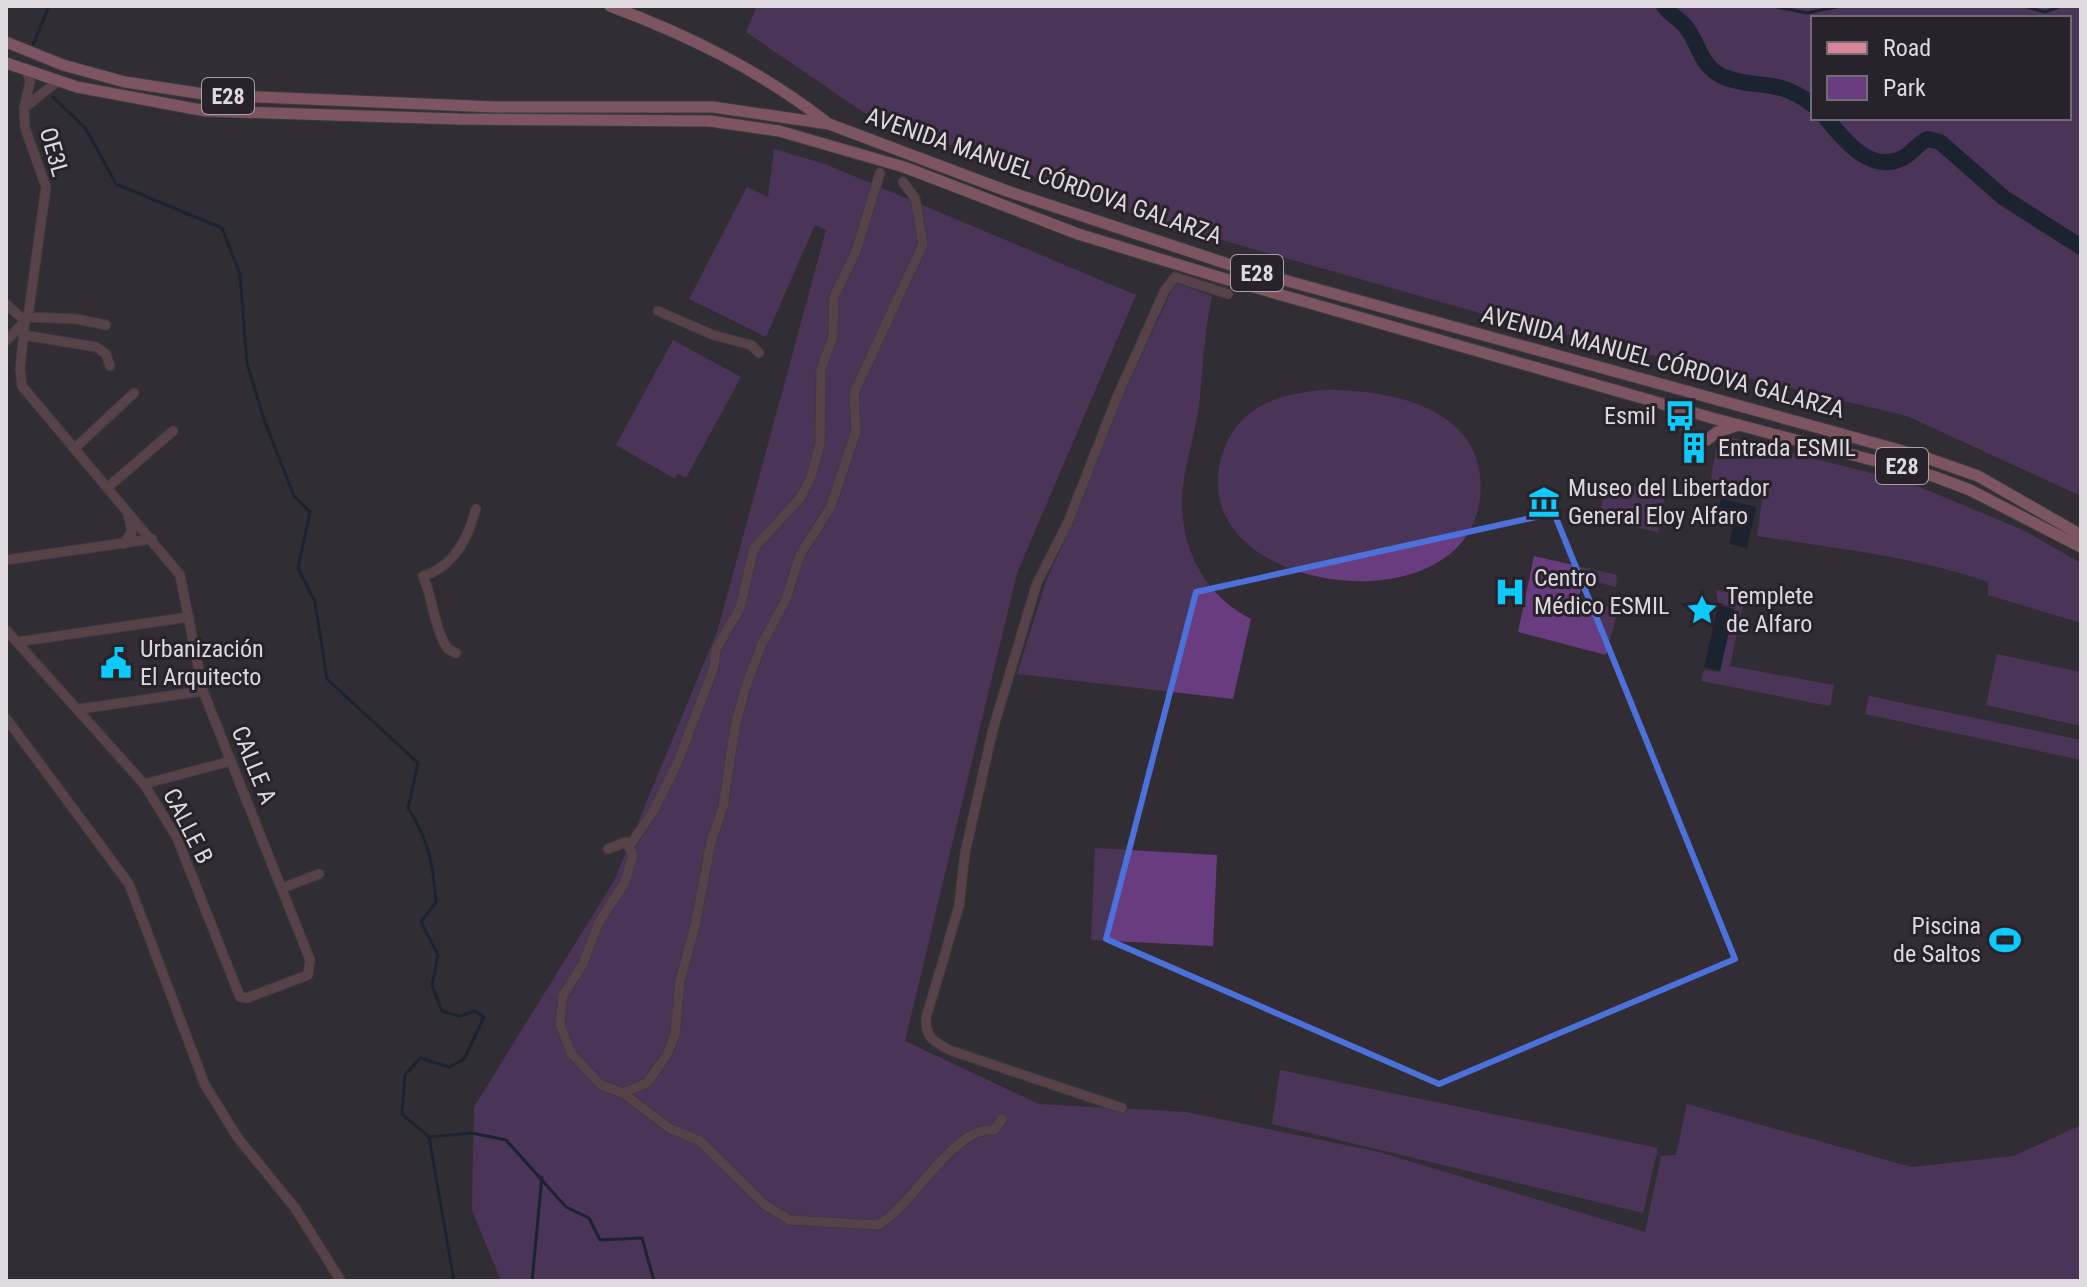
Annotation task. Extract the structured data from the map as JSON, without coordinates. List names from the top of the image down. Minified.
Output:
{"streets":{"main road":["E28","AVENIDA MANUEL CÓRDOVA GALARZA"],"street":["OE3L","CALLE A","CALLE B"]},"crossings":[["OE3L","AVENIDA MANUEL CÓRDOVA GALARZA"],["OE3L","CALLE A"],["CALLE A","CALLE B"]],"places":{"bus stop":["Esmil"],"building":["Entrada ESMIL"],"museum":["Museo del Libertador General Eloy Alfaro"],"hospital":["Centro Médico ESMIL"],"place":["Templete de Alfaro"],"public building":["Urbanización El Arquitecto"],"sports":["Piscina de Saltos"]},"legend":["Road","Park"]}
